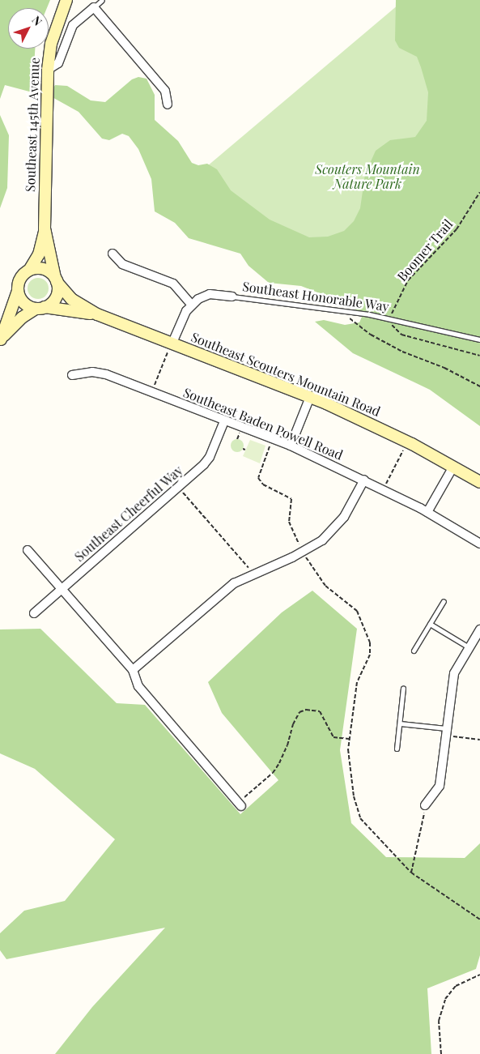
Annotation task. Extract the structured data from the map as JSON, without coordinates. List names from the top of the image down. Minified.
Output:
{"streets":{"main road":["Southeast 145th Avenue","Southeast Scouters Mountain Road"],"street":["Southeast Honorable Way","Southeast Baden Powell Road","Southeast Cheerful Way"],"path":["Boomer Trail"]},"crossings":[["Southeast 145th Avenue","Southeast Scouters Mountain Road"],["Boomer Trail","Southeast Honorable Way"],["Southeast Baden Powell Road","Southeast Cheerful Way"]],"parks":["Scouters Mountain Nature Park"],"north":"top right"}
